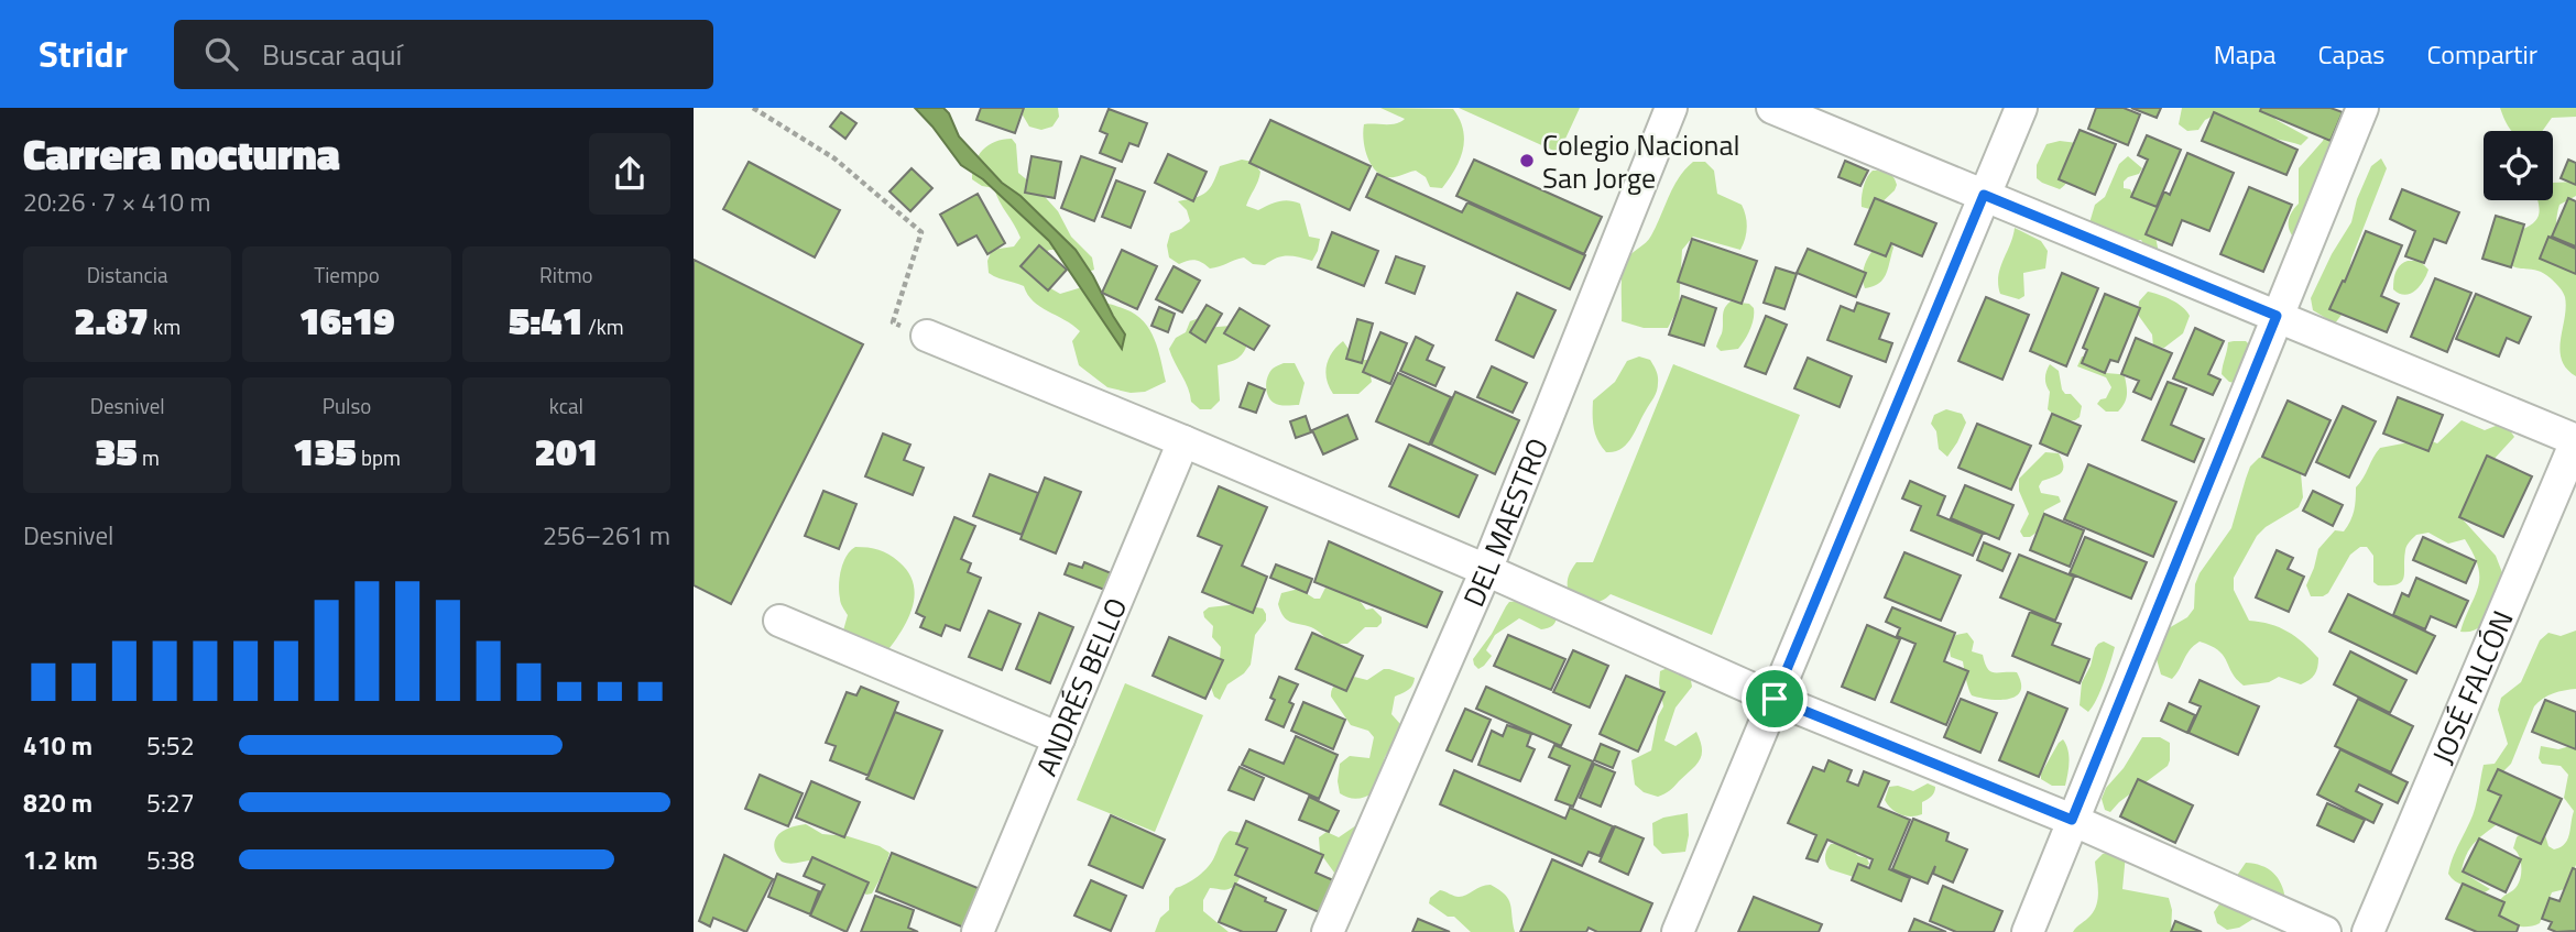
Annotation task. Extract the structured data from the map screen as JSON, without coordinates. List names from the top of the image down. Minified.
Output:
{"streets":{"street":["DEL MAESTRO","ANDRÉS BELLO","JOSÉ FALCÓN"]},"places":["Colegio Nacional San Jorge"],"page":{"header":"Stridr","search":"Buscar aquí","nav":["Mapa","Capas","Compartir"],"heading":["Carrera nocturna","20:26 · 7 × 410 m"],"stats":[["Distancia","2.87 km"],["Tiempo","16:19"],["Ritmo","5:41 /km"],["Desnivel","35 m"],["Pulso","135 bpm"],["kcal","201"]],"chart":["Desnivel","256–261 m"],"list":[{"name":"410 m","note":"5:52"},{"name":"820 m","note":"5:27"},{"name":"1.2 km","note":"5:38"}]}}
